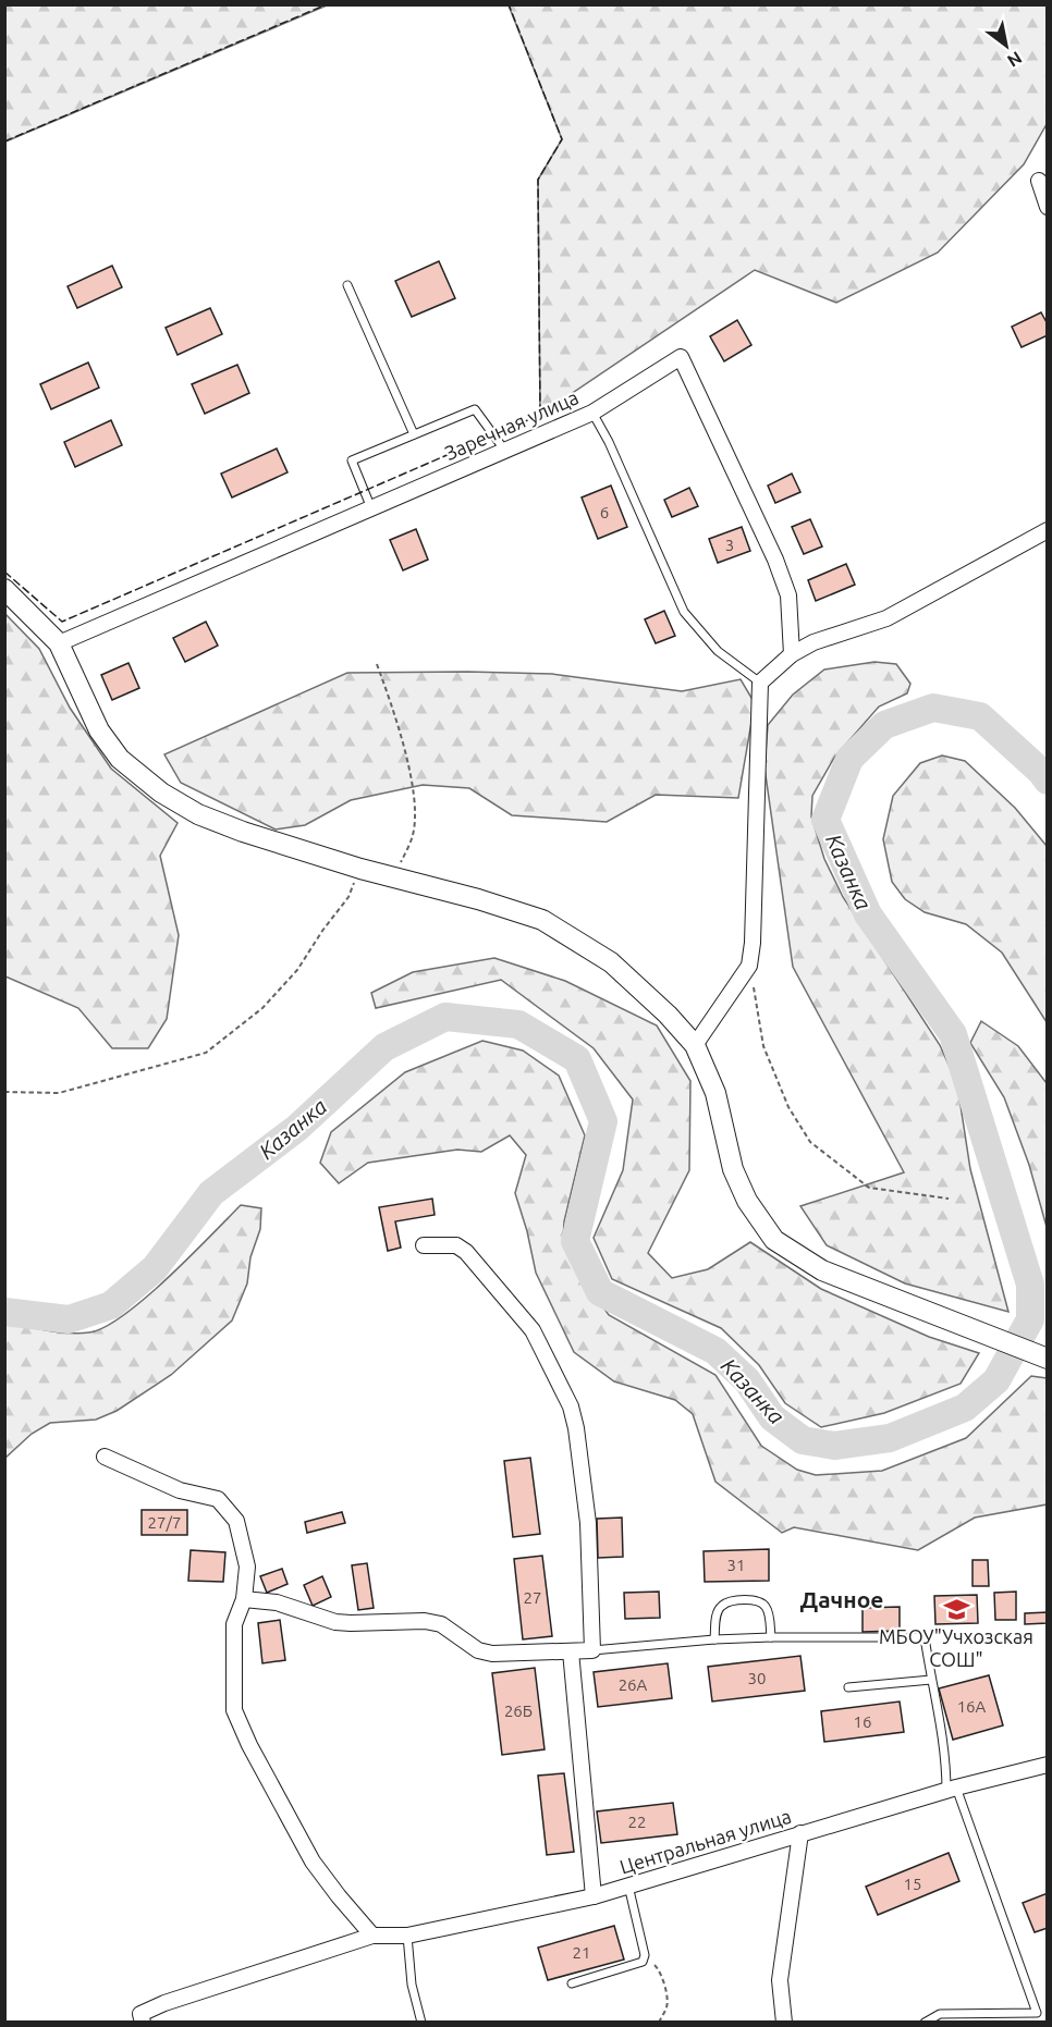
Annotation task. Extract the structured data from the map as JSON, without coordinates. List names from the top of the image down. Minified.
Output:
{"streets":{"street":["Заречная улица","Центральная улица"]},"districts":["Дачное"],"water":["Казанка"],"places":{"school or university":["МБОУ\"Учхозская СОШ\""]},"house_numbers":["6","3","27/7","31","27","30","26А","16А","26Б","16","22","15","21"],"north":"bottom right"}
